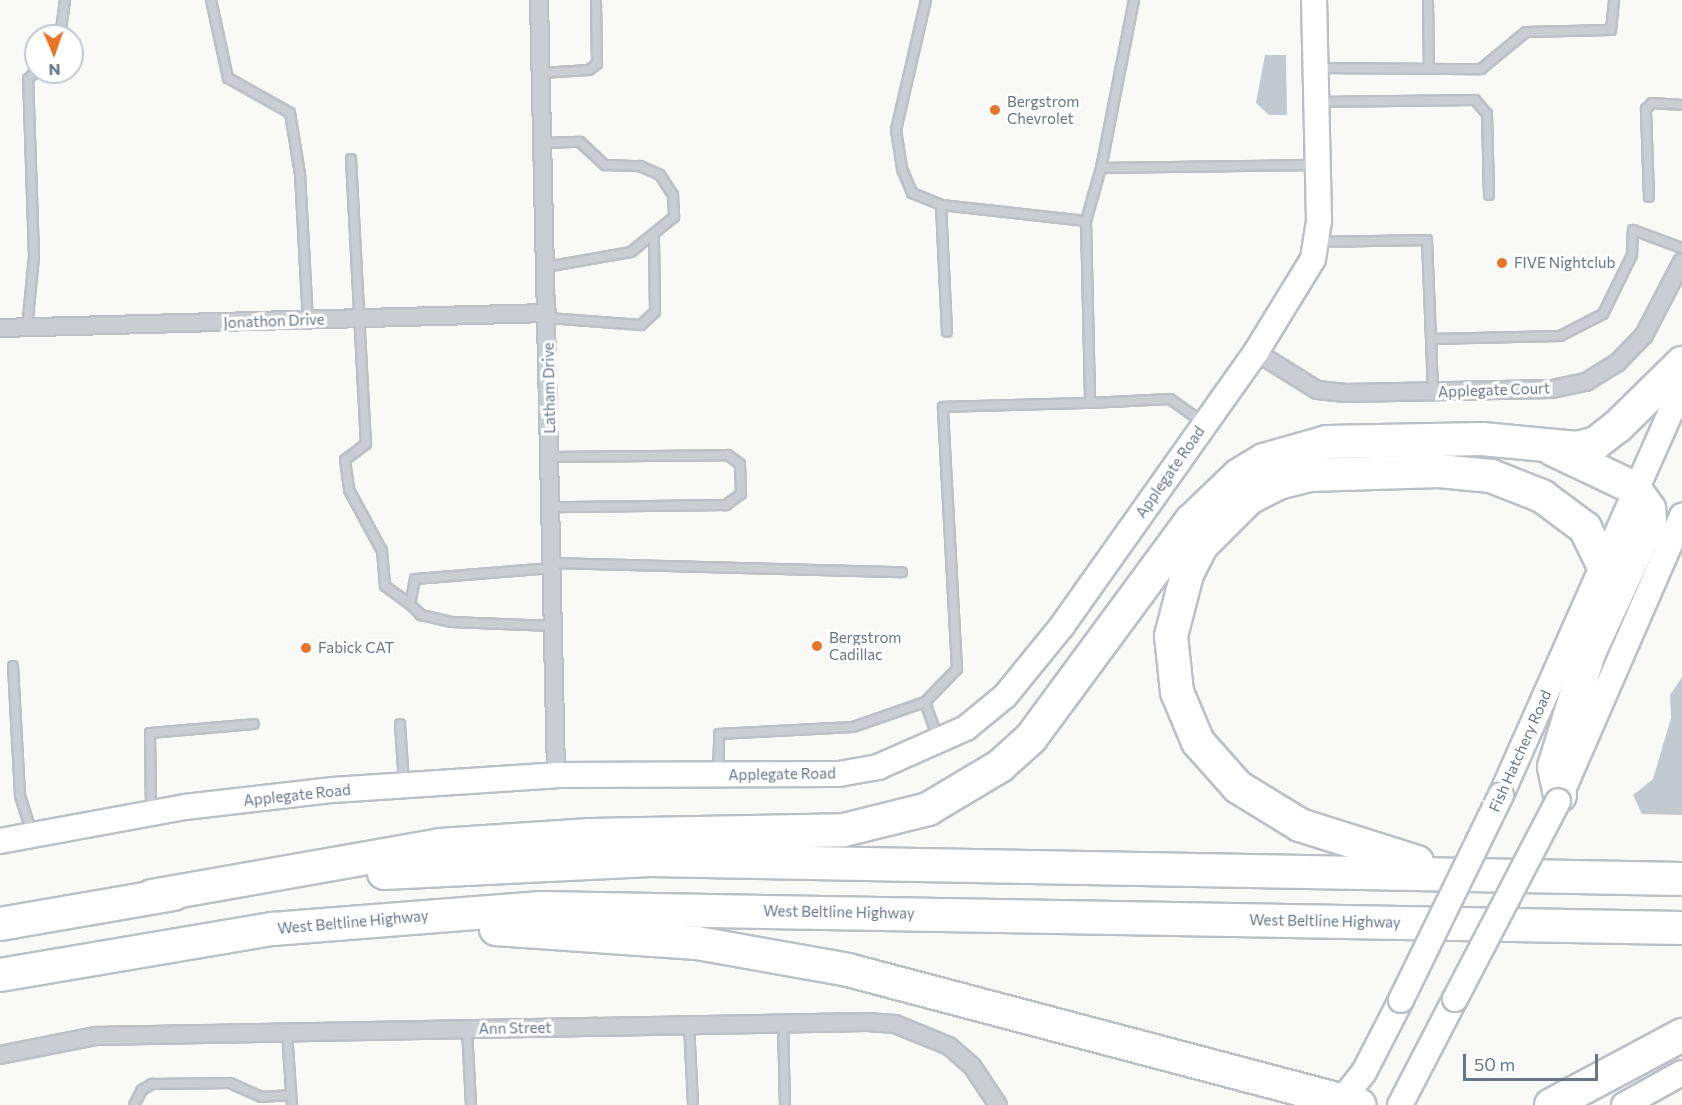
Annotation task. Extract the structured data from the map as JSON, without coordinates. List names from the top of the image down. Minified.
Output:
{"streets":{"highway":["West Beltline Highway"],"street":["Jonathon Drive","Latham Drive","Applegate Court","Applegate Road","Fish Hatchery Road","Ann Street"]},"crossings":[["Jonathon Drive","Latham Drive"],["Latham Drive","Applegate Road"],["Applegate Court","Applegate Road"]],"places":["Bergstrom Chevrolet","FIVE Nightclub","Bergstrom Cadillac","Fabick CAT"],"scale_bar":"50 m","north":"bottom"}
